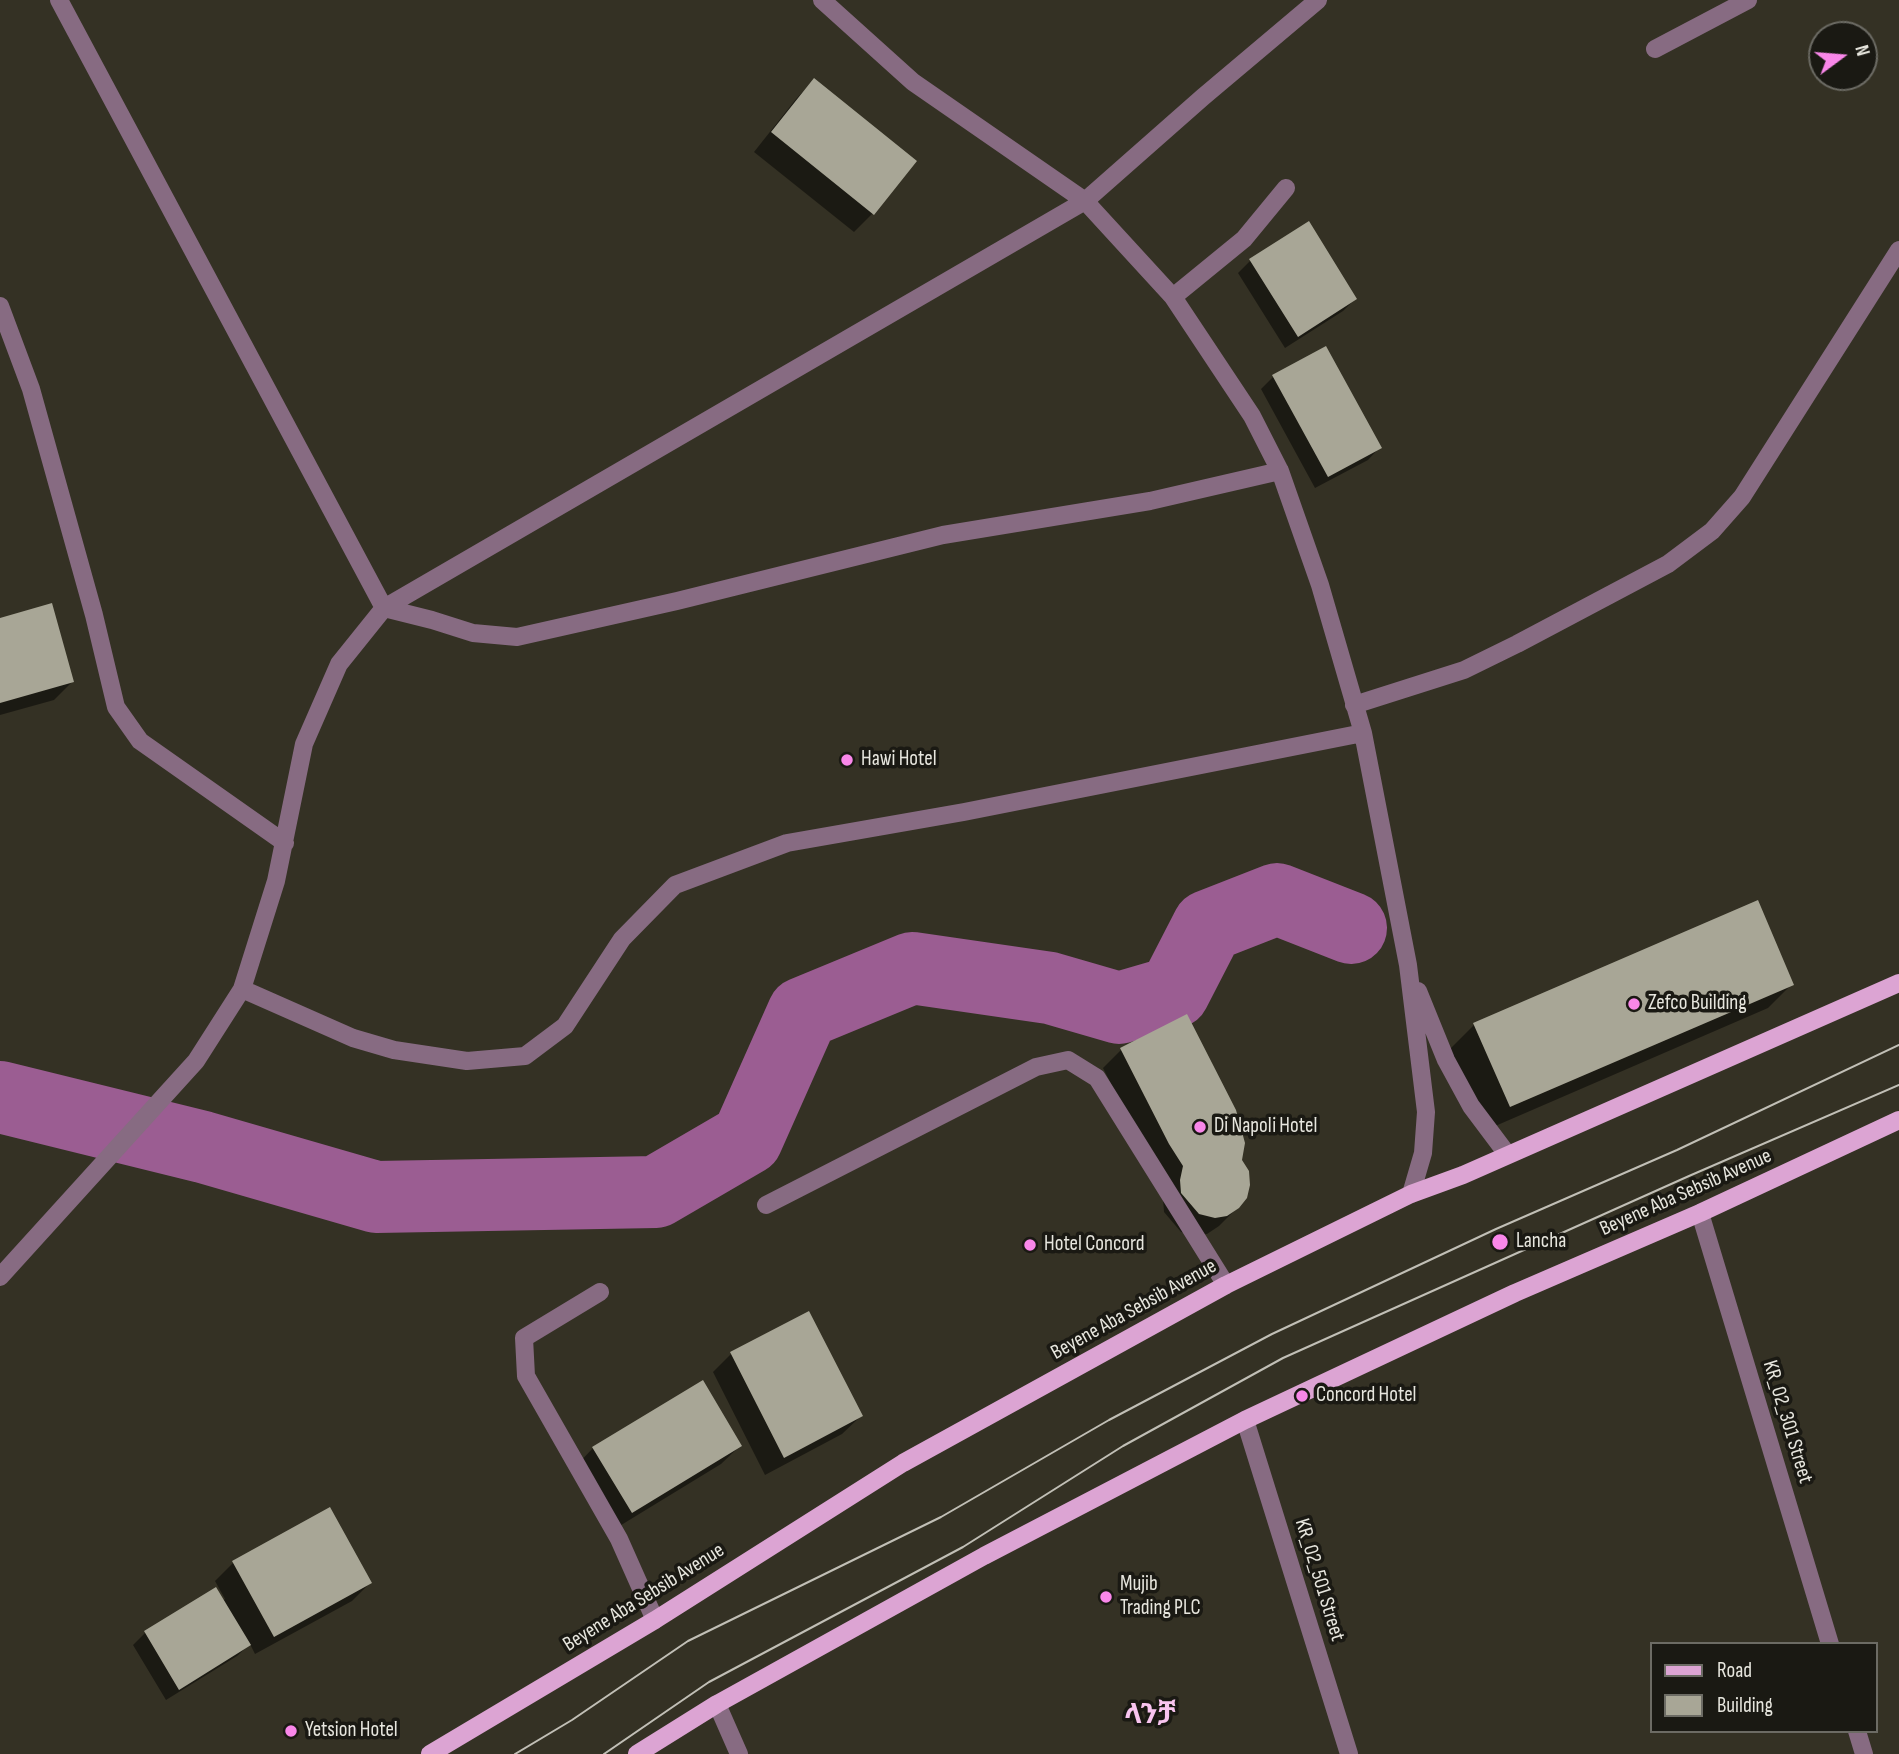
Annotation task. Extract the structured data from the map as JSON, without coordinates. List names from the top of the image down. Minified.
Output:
{"streets":{"main road":["Beyene Aba Sebsib Avenue"],"street":["KR_02_301 Street","KR_02_501 Street"]},"crossings":[["Beyene Aba Sebsib Avenue","KR_02_301 Street"],["Beyene Aba Sebsib Avenue","KR_02_501 Street"]],"districts":["ላንቻ"],"places":["Hawi Hotel","Zefco Building","Di Napoli Hotel","Lancha","Hotel Concord","Concord Hotel","Mujib Trading PLC","Yetsion Hotel"],"legend":["Road","Building"],"north":"right"}
